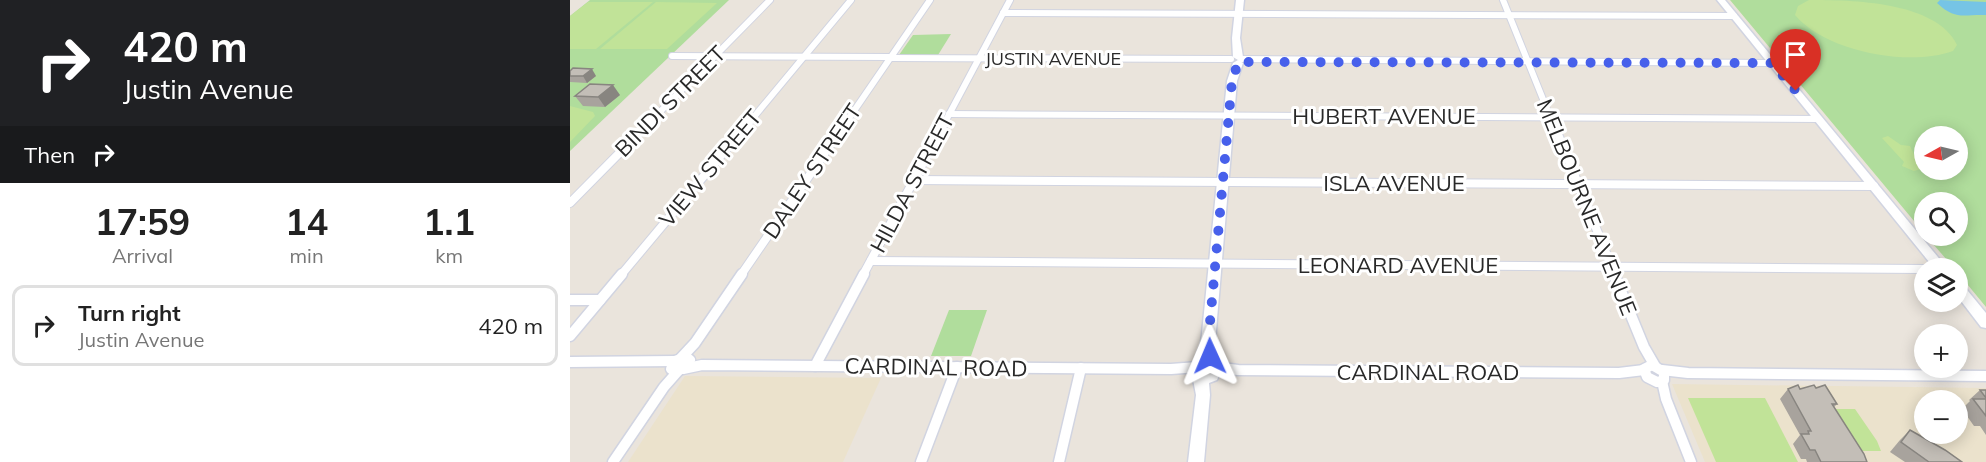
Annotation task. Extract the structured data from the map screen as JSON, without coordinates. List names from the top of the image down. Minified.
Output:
{"streets":{"street":["JUSTIN AVENUE","BINDI STREET","HUBERT AVENUE","VIEW STREET","DALEY STREET","HILDA STREET","ISLA AVENUE","MELBOURNE AVENUE","LEONARD AVENUE","CARDINAL ROAD"]},"crossings":[["JUSTIN AVENUE","BINDI STREET"],["JUSTIN AVENUE","VIEW STREET"],["JUSTIN AVENUE","DALEY STREET"],["JUSTIN AVENUE","HILDA STREET"],["JUSTIN AVENUE","MELBOURNE AVENUE"],["HUBERT AVENUE","HILDA STREET"],["HUBERT AVENUE","MELBOURNE AVENUE"],["DALEY STREET","CARDINAL ROAD"],["HILDA STREET","ISLA AVENUE"],["HILDA STREET","LEONARD AVENUE"],["HILDA STREET","CARDINAL ROAD"],["ISLA AVENUE","MELBOURNE AVENUE"],["MELBOURNE AVENUE","LEONARD AVENUE"],["MELBOURNE AVENUE","CARDINAL ROAD"]],"north":"left","page":{"turn":["420 m","Justin Avenue"],"then":"Then","map_buttons":["+","−"],"eta":["17:59","Arrival","14","min","1.1","km"],"list":[{"name":"Turn right","note":"Justin Avenue","value":"420 m"}]}}
